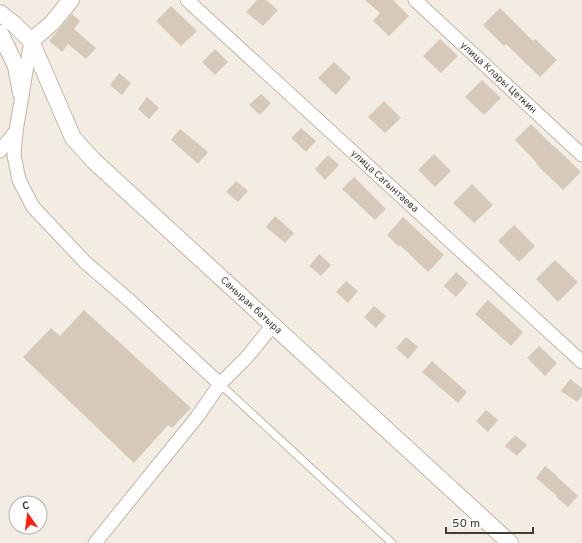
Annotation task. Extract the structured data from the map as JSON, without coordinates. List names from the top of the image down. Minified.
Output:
{"streets":{"street":["улица Клары Цеткин","улица Сагынтаева","Санырак батыра"]},"scale_bar":"50 m","north":"top"}
